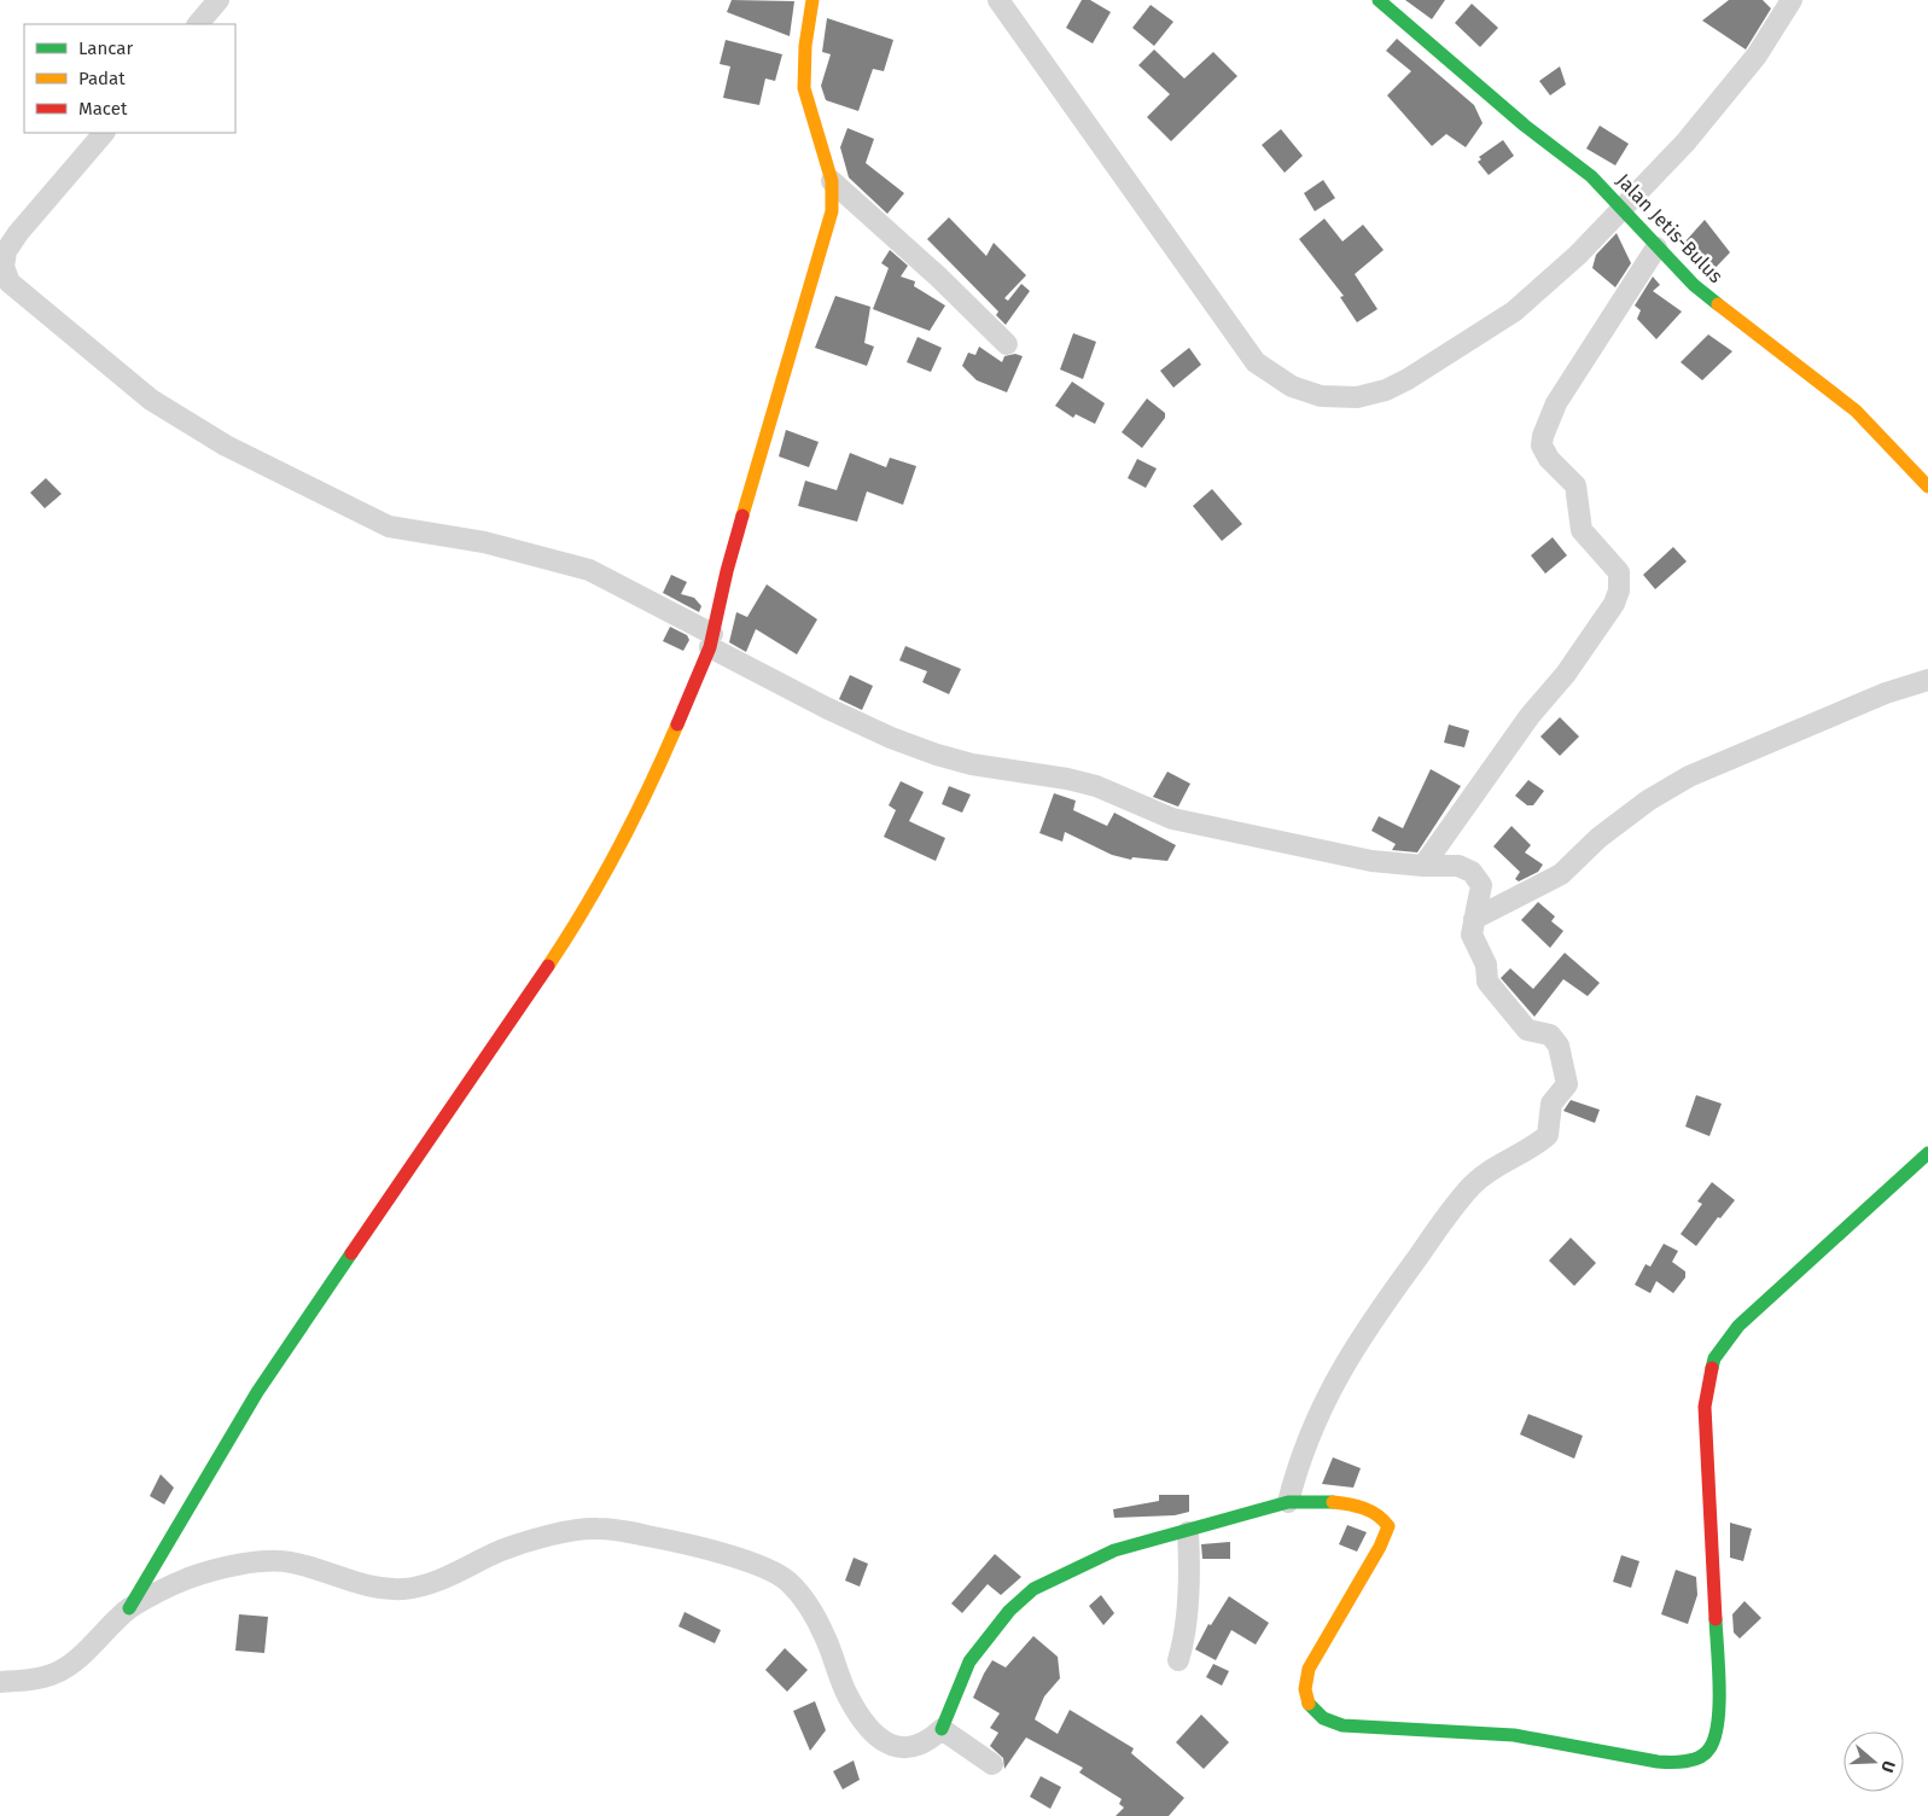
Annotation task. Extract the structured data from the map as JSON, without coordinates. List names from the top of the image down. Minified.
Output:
{"streets":{"street":["Jalan Jetis-Bulus"]},"legend":["Lancar","Padat","Macet"],"north":"right"}
